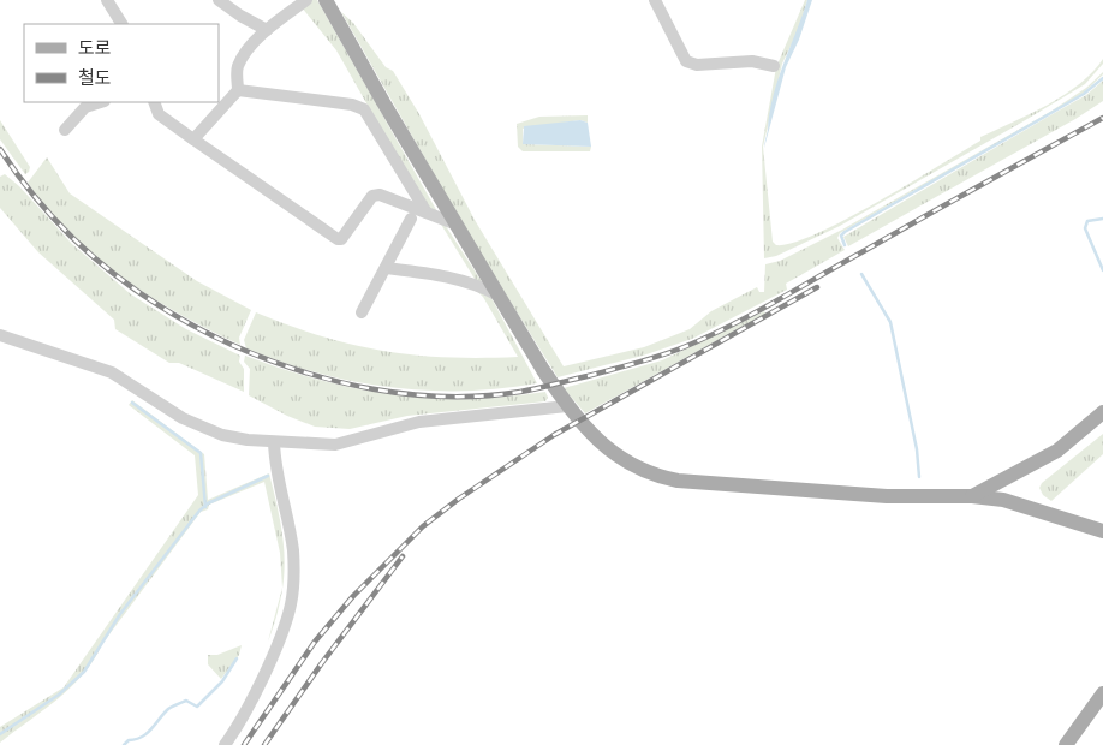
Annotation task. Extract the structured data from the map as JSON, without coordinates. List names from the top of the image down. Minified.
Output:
{"legend":["도로","철도"]}
